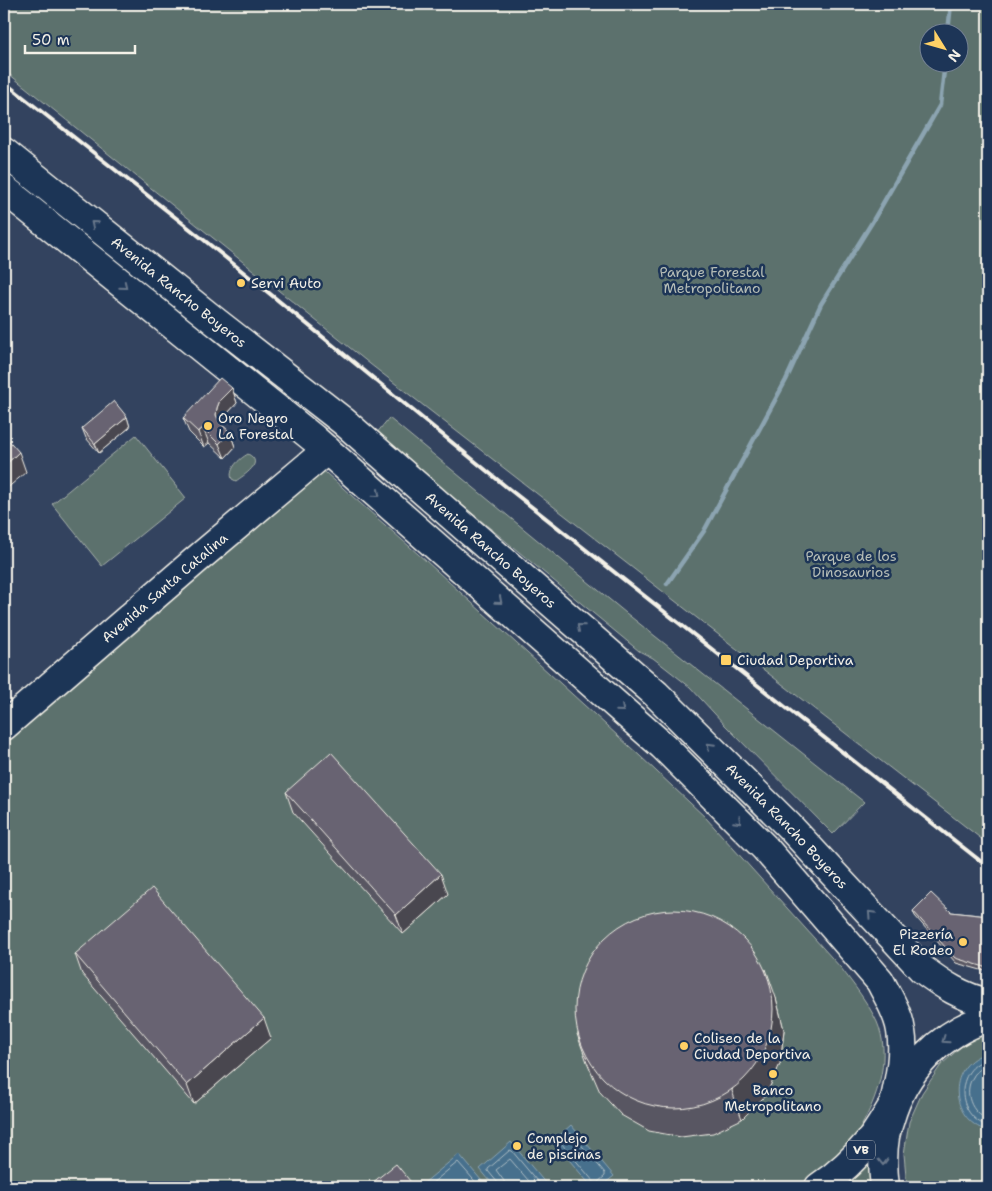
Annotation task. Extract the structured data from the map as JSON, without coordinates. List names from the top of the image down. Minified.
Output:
{"streets":{"main road":["Avenida Rancho Boyeros","Avenida Santa Catalina","VB"]},"parks":["Parque Forestal Metropolitano","Parque de los Dinosaurios"],"places":{"other":["Servi Auto","Oro Negro La Forestal","Pizzería El Rodeo","Coliseo de la Ciudad Deportiva","Banco Metropolitano","Complejo de piscinas"],"transit":["Ciudad Deportiva"]},"scale_bar":"50 m","north":"bottom right"}
